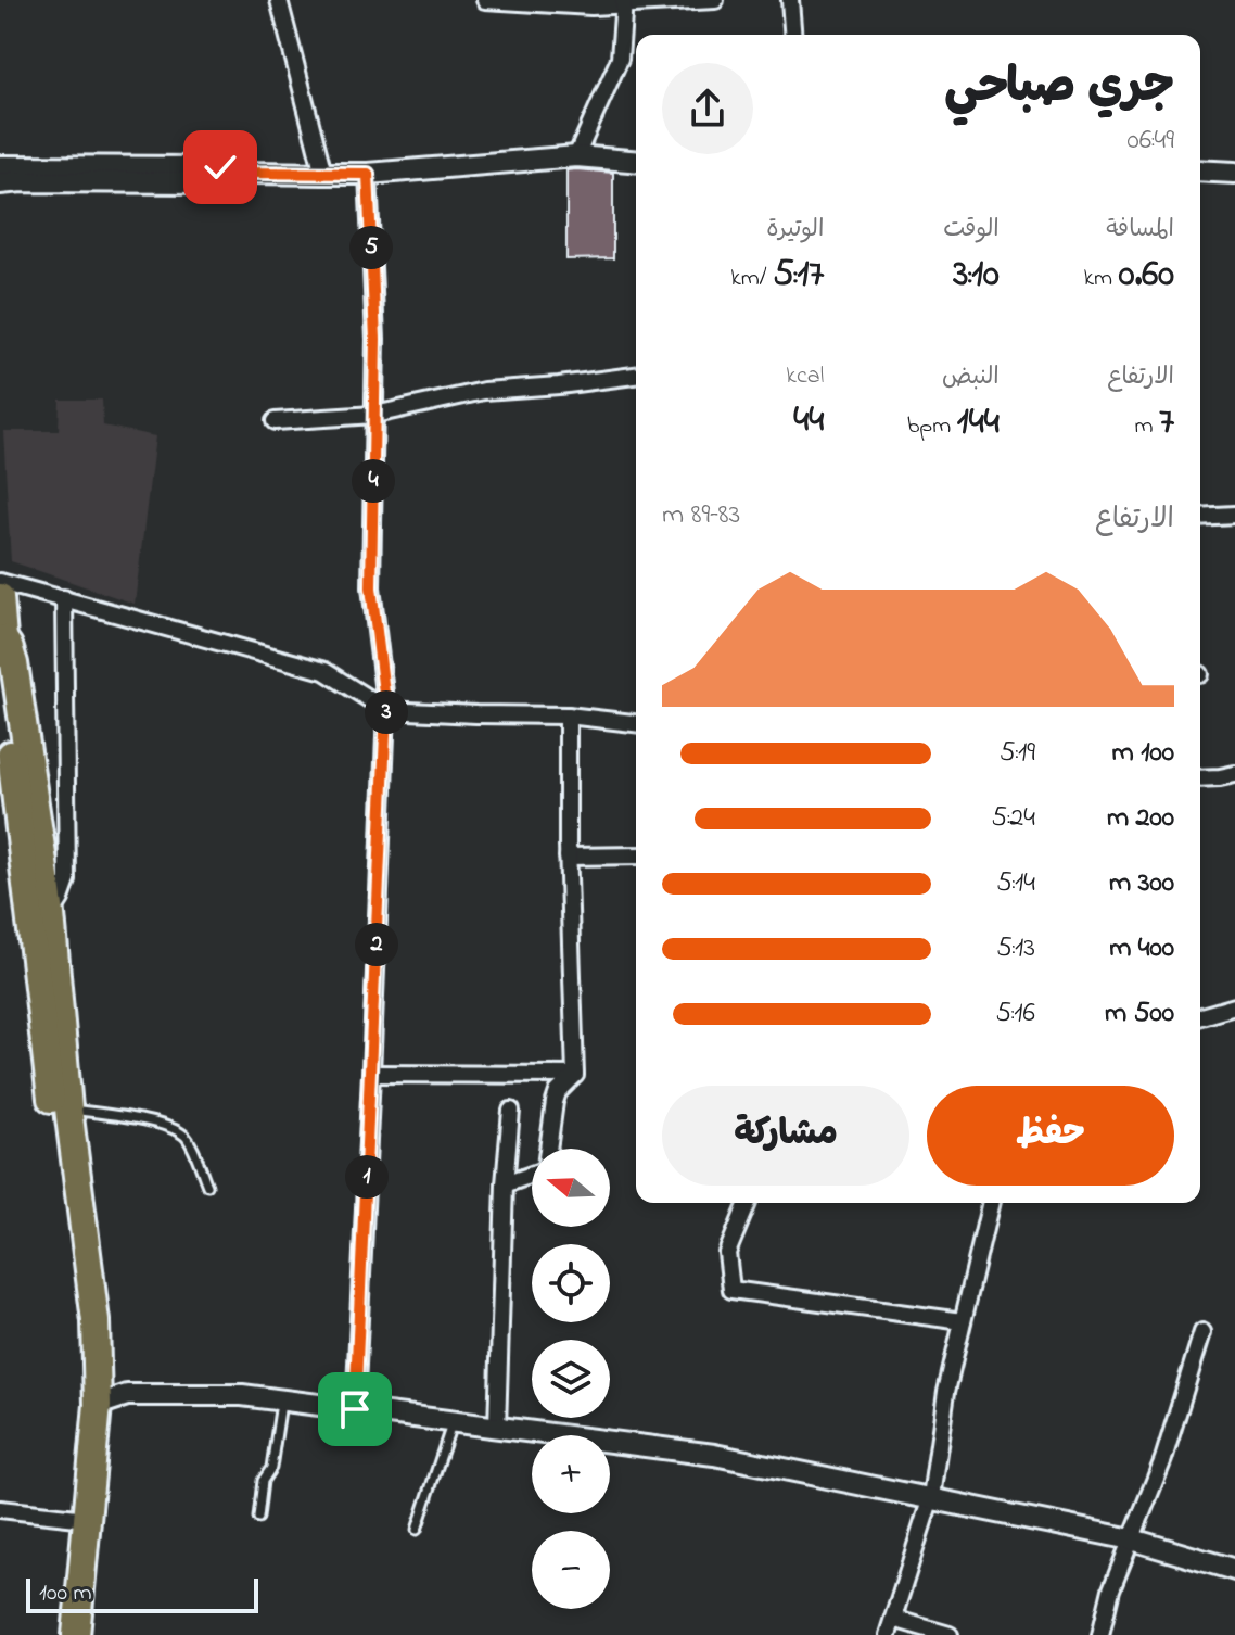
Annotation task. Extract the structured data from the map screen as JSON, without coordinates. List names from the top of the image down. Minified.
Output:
{"scale_bar":"100 m","north":"left","page":{"heading":["جري صباحي","06:49"],"stats":[["المسافة","0.60 km"],["الوقت","3:10"],["الوتيرة","5:17 /km"],["الارتفاع","7 m"],["النبض","144 bpm"],["kcal","44"]],"pins":["5","4","3","2","1"],"chart":["الارتفاع","83–89 m"],"list":[{"name":"100 m","note":"5:19"},{"name":"200 m","note":"5:24"},{"name":"300 m","note":"5:14"},{"name":"400 m","note":"5:13"},{"name":"500 m","note":"5:16"}],"buttons":["حفظ","مشاركة"],"map_buttons":["+","−"],"scale":"100 m"}}
